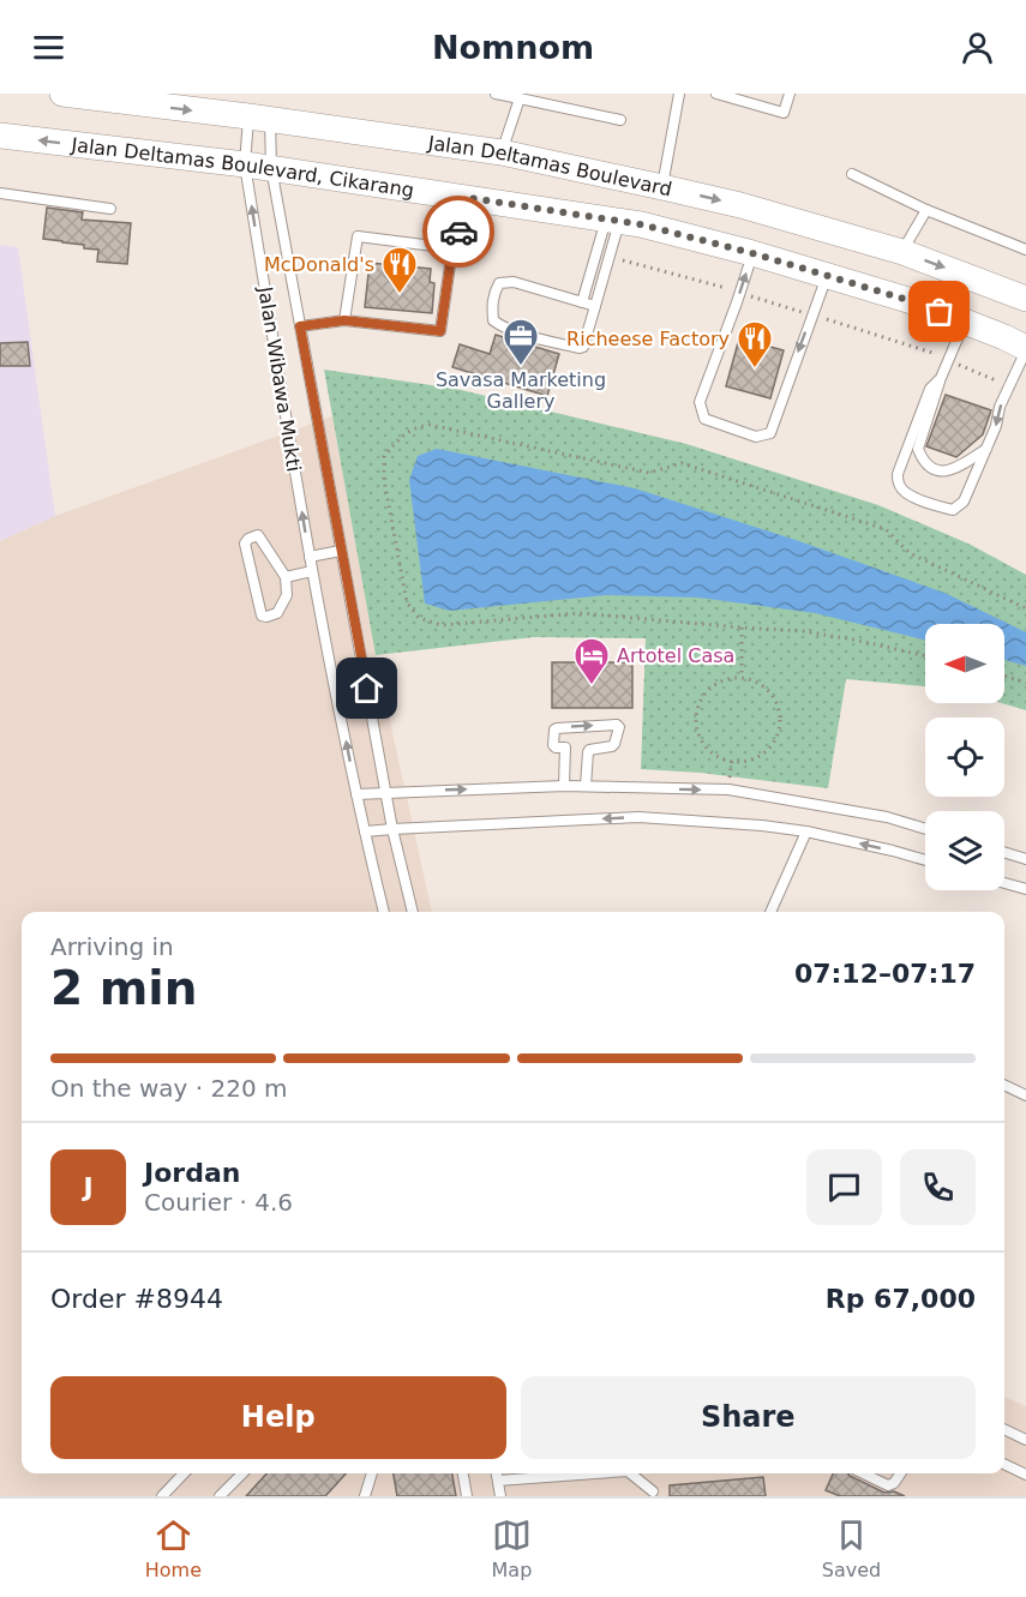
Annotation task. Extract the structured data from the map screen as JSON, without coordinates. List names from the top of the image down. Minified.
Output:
{"streets":{"street":["Jalan Deltamas Boulevard","Jalan Deltamas Boulevard, Cikarang"],"lane":["Jalan Wibawa Mukti"]},"crossings":[["Jalan Deltamas Boulevard","Jalan Wibawa Mukti"],["Jalan Deltamas Boulevard, Cikarang","Jalan Wibawa Mukti"]],"one_way":["Jalan Deltamas Boulevard"],"places":{"restaurant":["McDonald's","Richeese Factory"],"office":["Savasa Marketing Gallery"],"hotel":["Artotel Casa"]},"north":"left","page":{"header":"Nomnom","heading":["2 min","Arriving in","07:12–07:17"],"panel":["Jordan","Courier · 4.6","Order #8944","Rp 67,000"],"bar":"On the way · 220 m","round":"J","buttons":["Help","Share"],"tabs":["Home","Map","Saved"]}}
